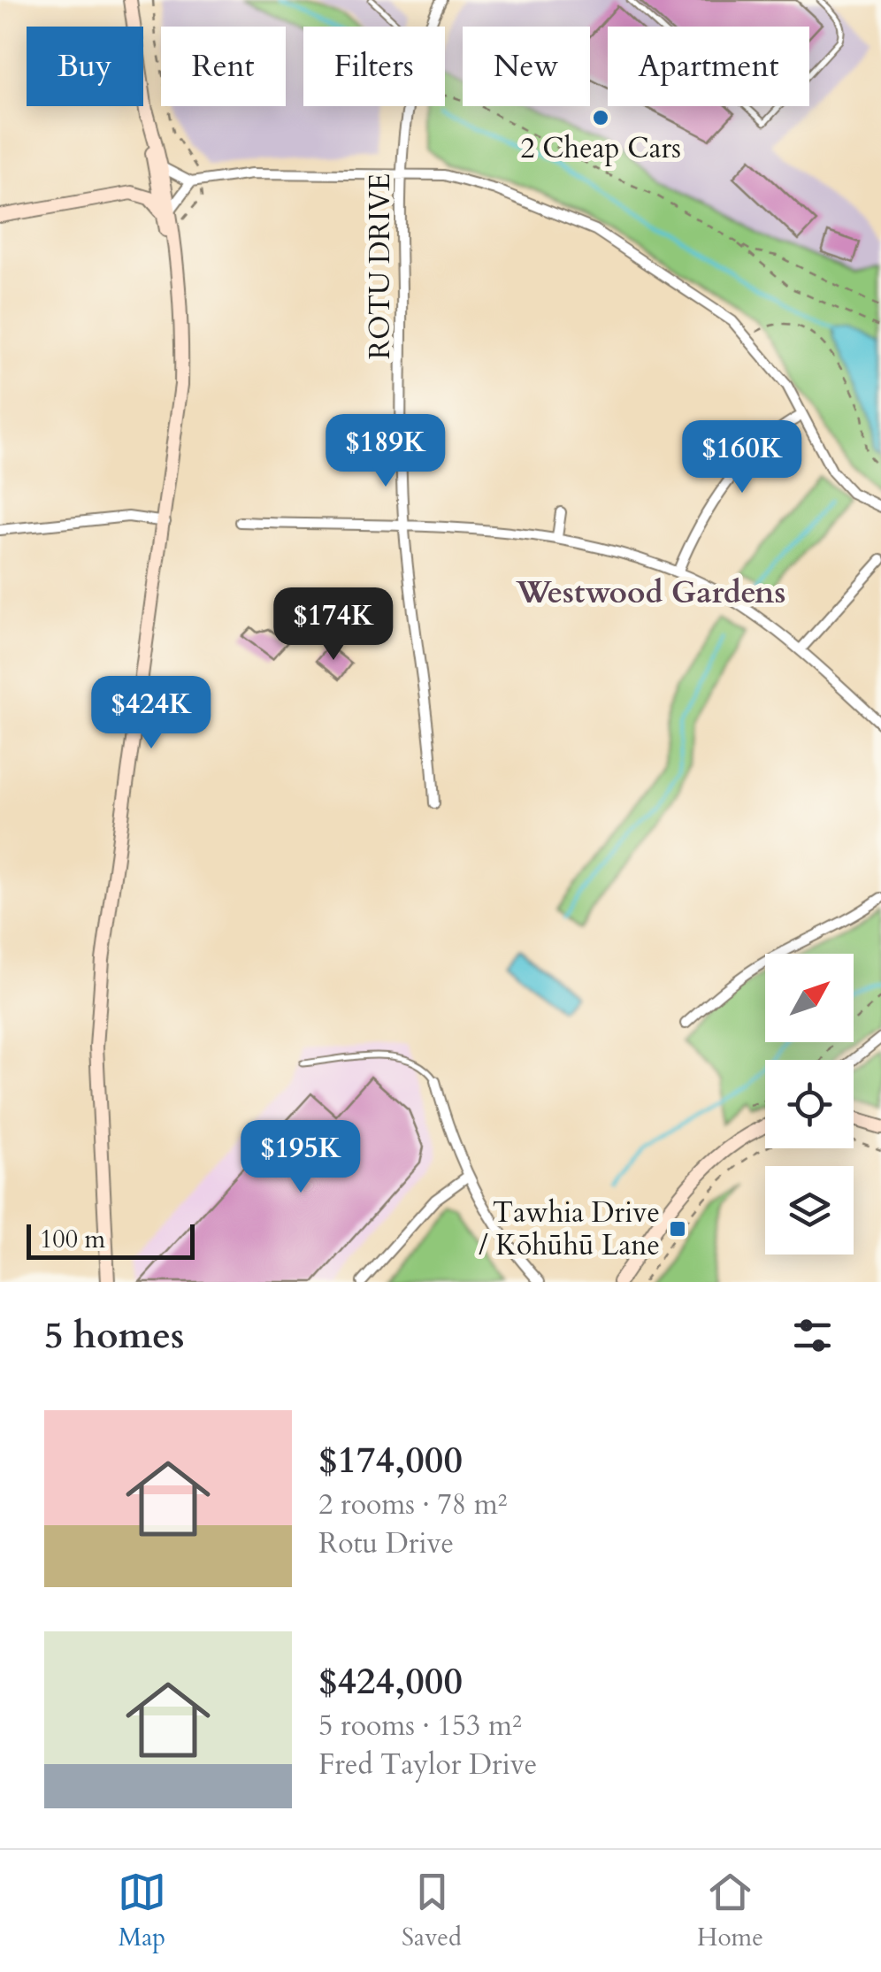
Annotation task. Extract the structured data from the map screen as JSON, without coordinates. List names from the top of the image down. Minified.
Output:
{"streets":{"street":["ROTU DRIVE"]},"districts":["Westwood Gardens"],"places":{"other":["2 Cheap Cars"],"transit":["Tawhia Drive / Kōhūhū Lane"]},"scale_bar":"100 m","north":"top right","page":{"chip":["Buy","Rent","Filters","New","Apartment"],"price":["$189K","$160K","$174K","$424K","$195K"],"scale":"100 m","heading":"5 homes","list":[{"name":"$174,000","note":"2 rooms · 78 m² · Rotu Drive"},{"name":"$424,000","note":"5 rooms · 153 m² · Fred Taylor Drive"}],"tabs":["Map","Saved","Home"]}}
